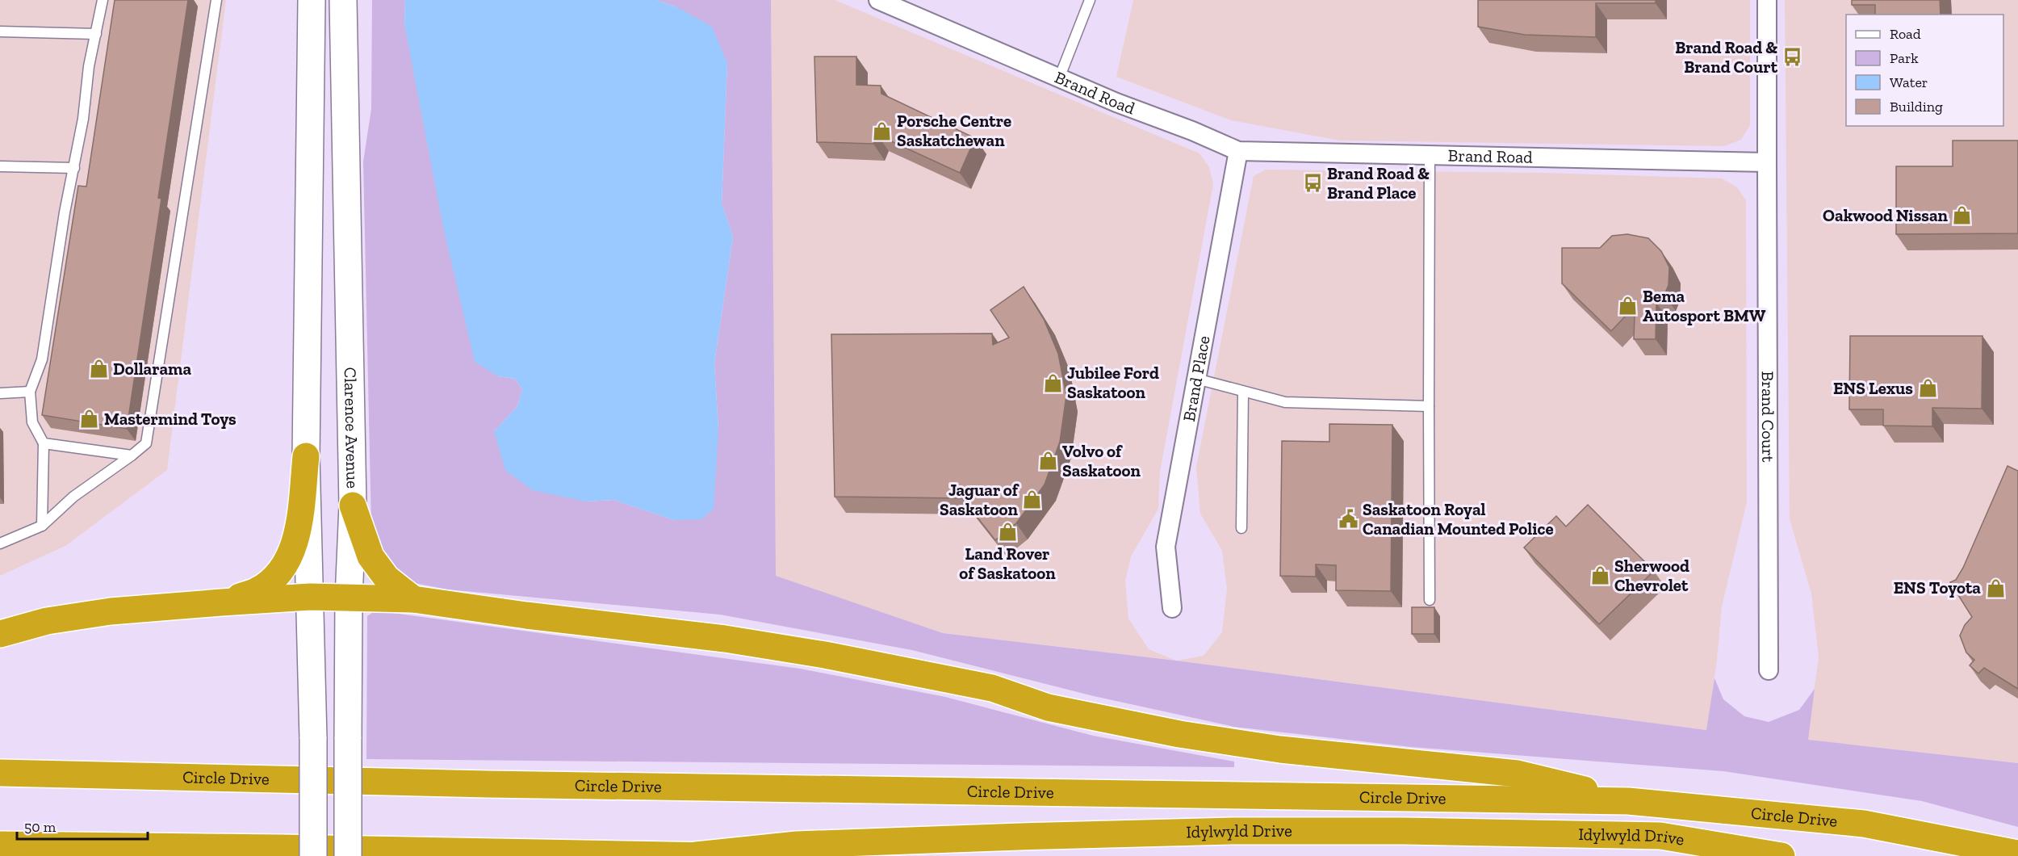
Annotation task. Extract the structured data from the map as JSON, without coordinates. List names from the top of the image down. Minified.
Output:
{"streets":{"highway":["Circle Drive","Idylwyld Drive"],"main road":["Clarence Avenue"],"street":["Brand Road","Brand Place","Brand Court"]},"crossings":[["Brand Road","Brand Place"],["Brand Road","Brand Court"]],"places":{"bus stop":["Brand Road & Brand Court","Brand Road & Brand Place"],"shop":["Porsche Centre Saskatchewan","Oakwood Nissan","Bema Autosport BMW","Dollarama","Jubilee Ford Saskatoon","ENS Lexus","Mastermind Toys","Volvo of Saskatoon","Jaguar of Saskatoon","Land Rover of Saskatoon","Sherwood Chevrolet","ENS Toyota"],"public building":["Saskatoon Royal Canadian Mounted Police"]},"legend":["Road","Park","Water","Building"],"scale_bar":"50 m"}
